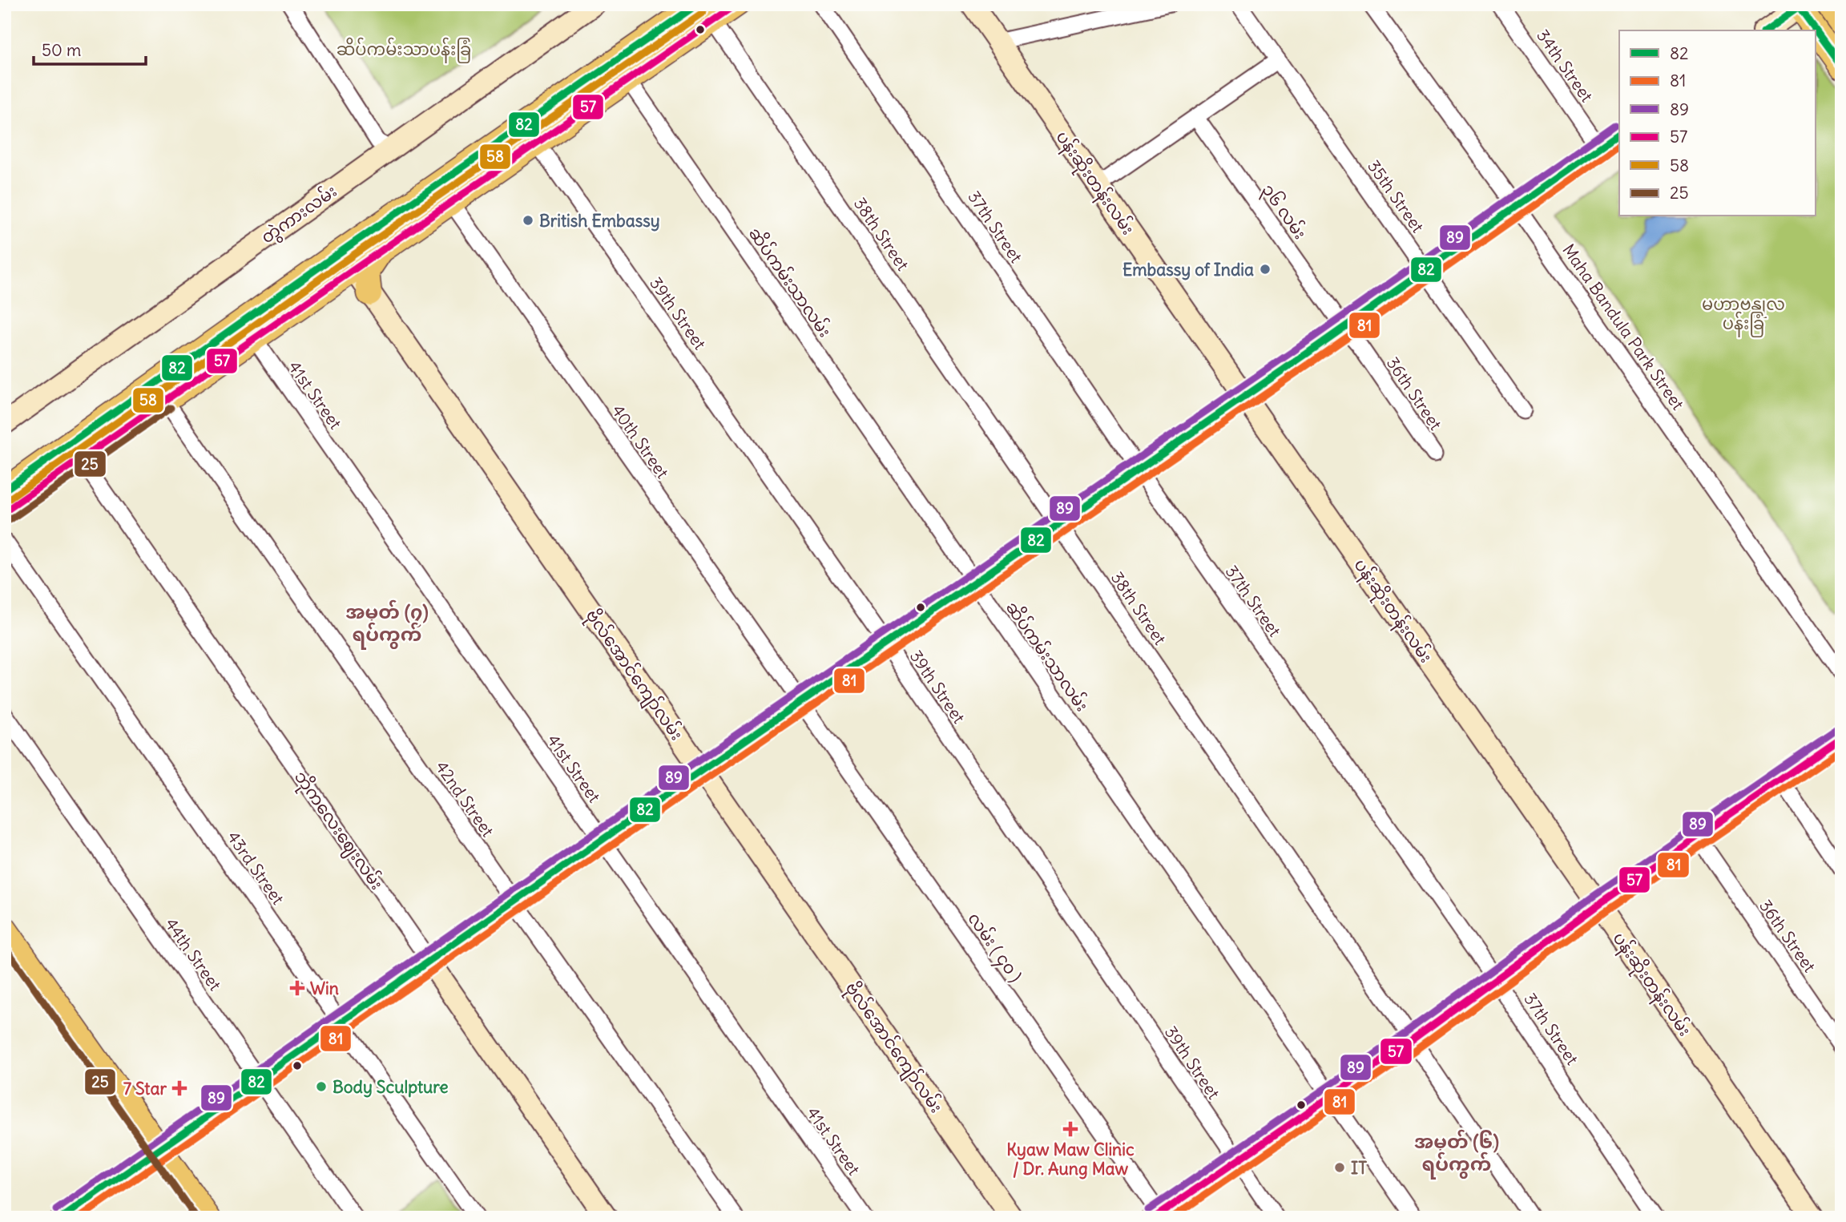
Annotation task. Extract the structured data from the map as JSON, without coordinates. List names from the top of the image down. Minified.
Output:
{"streets":{"main road":["ပန်းဆိုးတန်းလမ်း","တွဲကားလမ်း","ဗိုလ်အောင်ကျော်လမ်း","ဘိုကလေးဈေးလမ်း"],"street":["34th Street","35th Street","၃၆ လမ်း","37th Street","38th Street","ဆိပ်ကမ်းသာလမ်း","39th Street","Maha Bandula Park Street","36th Street","41st Street","40th Street","42nd Street","43rd Street","လမ်း ( ၄၀ )","44th Street"]},"crossings":[["၃၆ လမ်း","36th Street"],["40th Street","လမ်း ( ၄၀ )"]],"districts":["အမှတ် (၇) ရပ်ကွက်","အမှတ် (၆) ရပ်ကွက်"],"parks":["ဆိပ်ကမ်းသာပန်းခြံ","မဟာဗန္ဓုလ ပန်းခြံ"],"places":{"other":["British Embassy","Embassy of India","Body Sculpture","IT"],"health":["Win","7 Star","Kyaw Maw Clinic / Dr. Aung Maw"]},"lines":["transit line 82","transit line 57","transit line 58","transit line 89","transit line 81","transit line 25"],"legend":["82","81","89","57","58","25"],"scale_bar":"50 m"}
